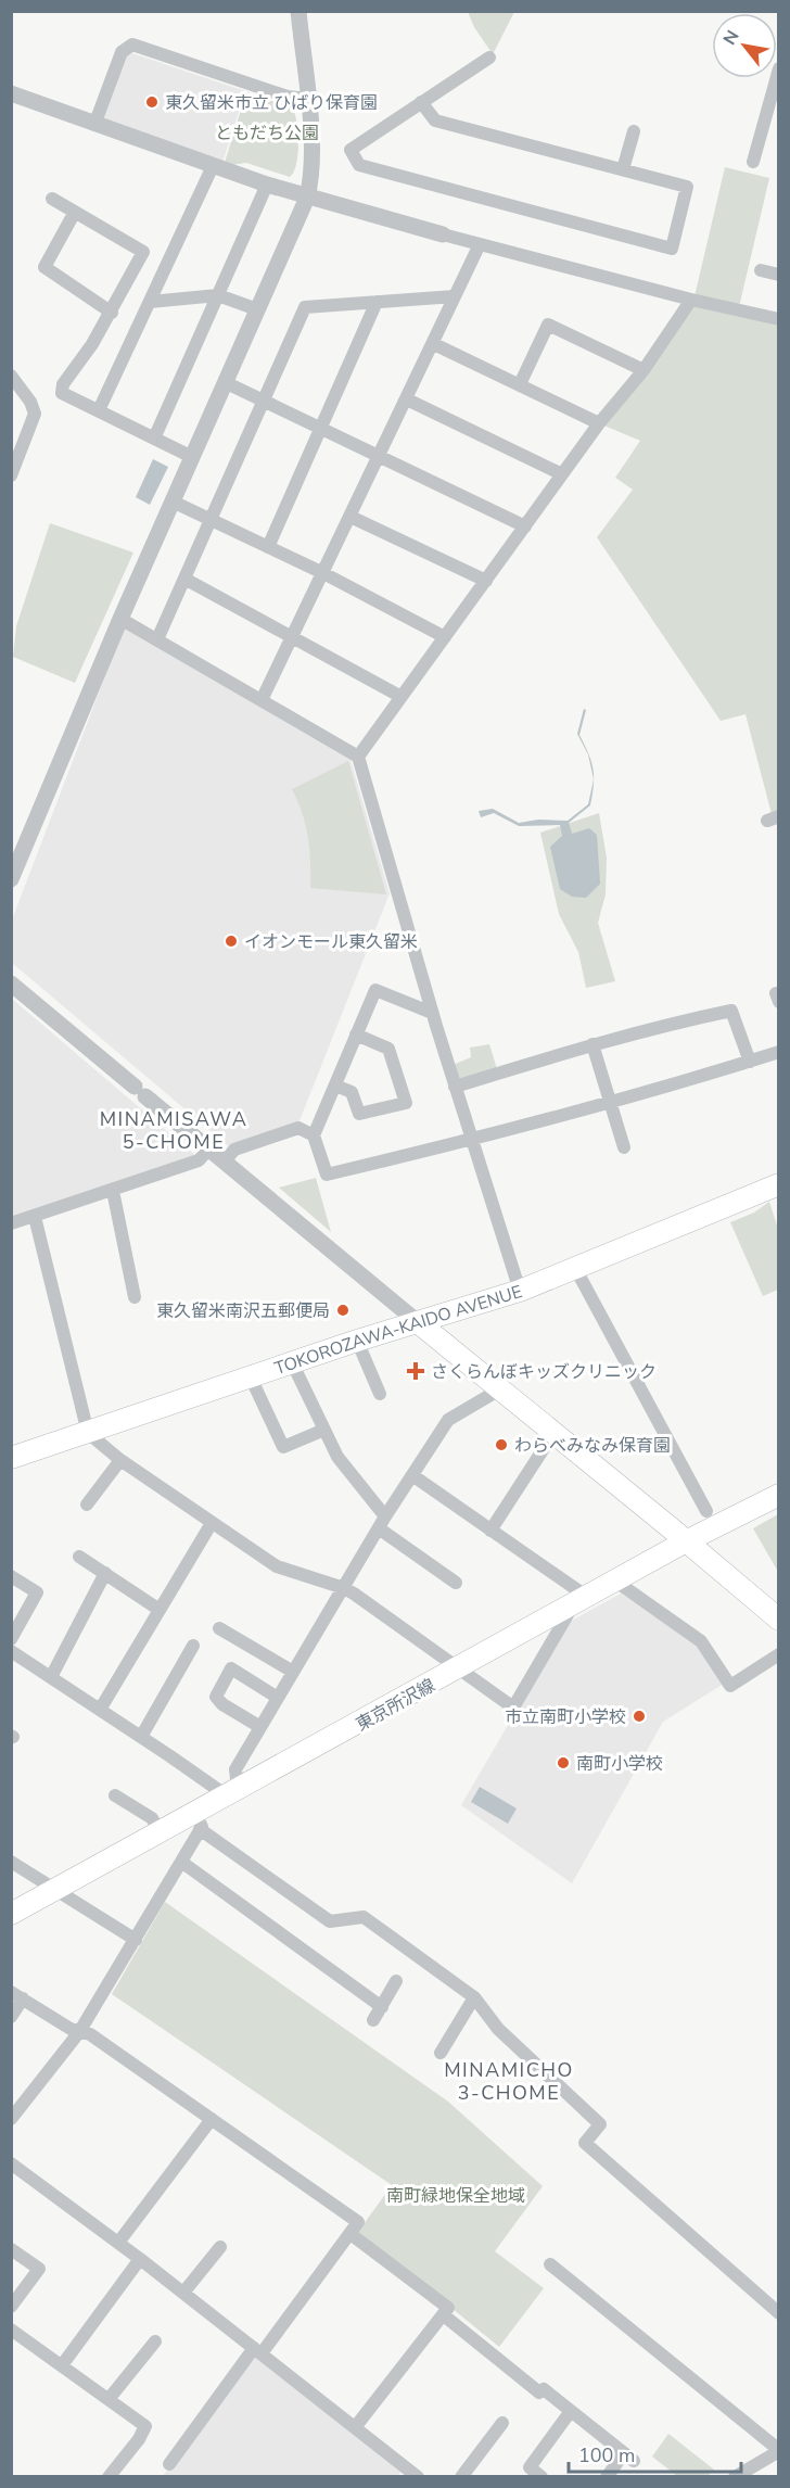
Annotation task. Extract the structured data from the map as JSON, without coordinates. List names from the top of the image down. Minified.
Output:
{"streets":{"main road":["TOKOROZAWA-KAIDO AVENUE","東京所沢線"]},"districts":["MINAMISAWA 5-CHOME","MINAMICHO 3-CHOME"],"parks":["ともだち公園","南町緑地保全地域"],"places":{"other":["東久留米市立 ひばり保育園","イオンモール東久留米","東久留米南沢五郵便局","わらべみなみ保育園","市立南町小学校","南町小学校"],"health":["さくらんぼキッズクリニック"]},"scale_bar":"100 m","north":"top left"}
